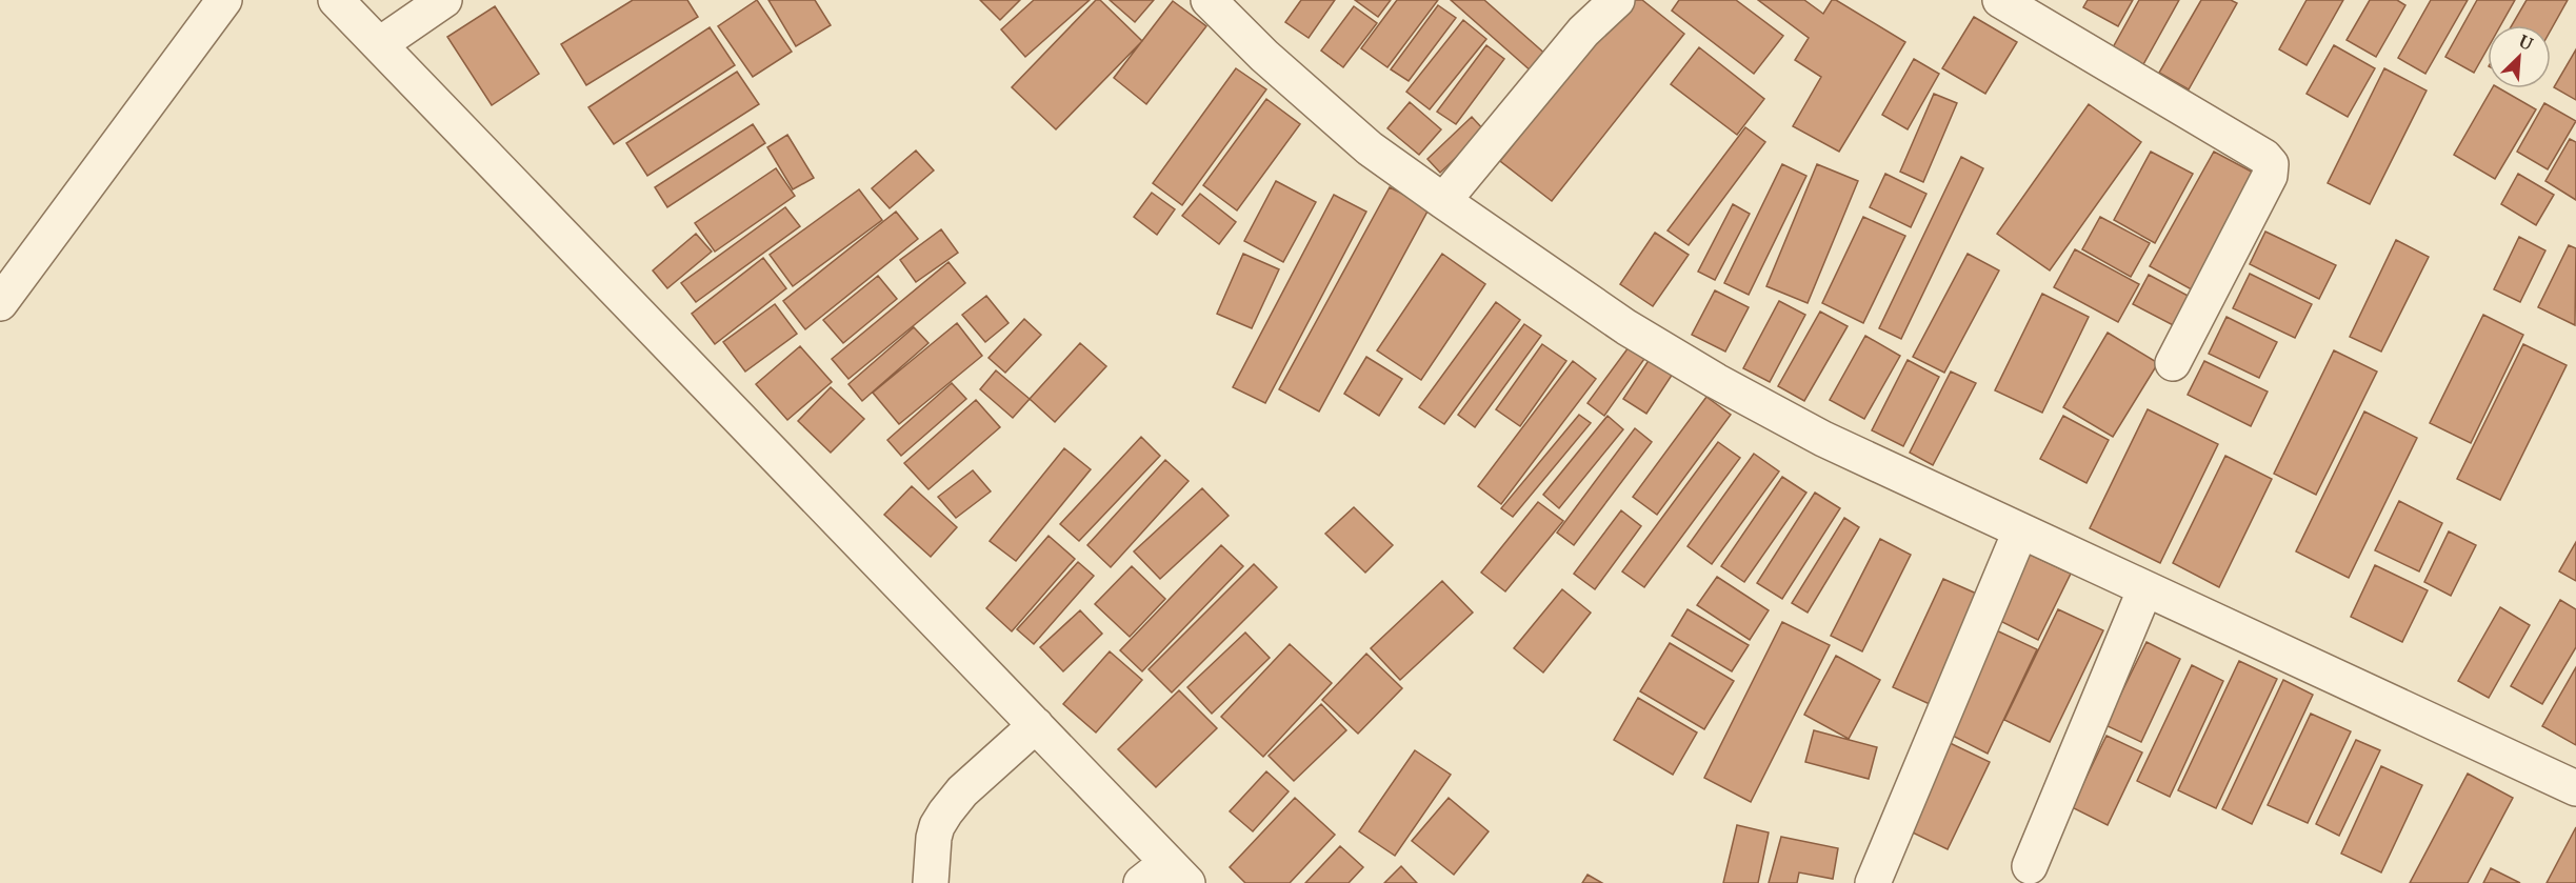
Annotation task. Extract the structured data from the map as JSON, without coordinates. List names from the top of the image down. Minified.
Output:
{"north":"top right"}
